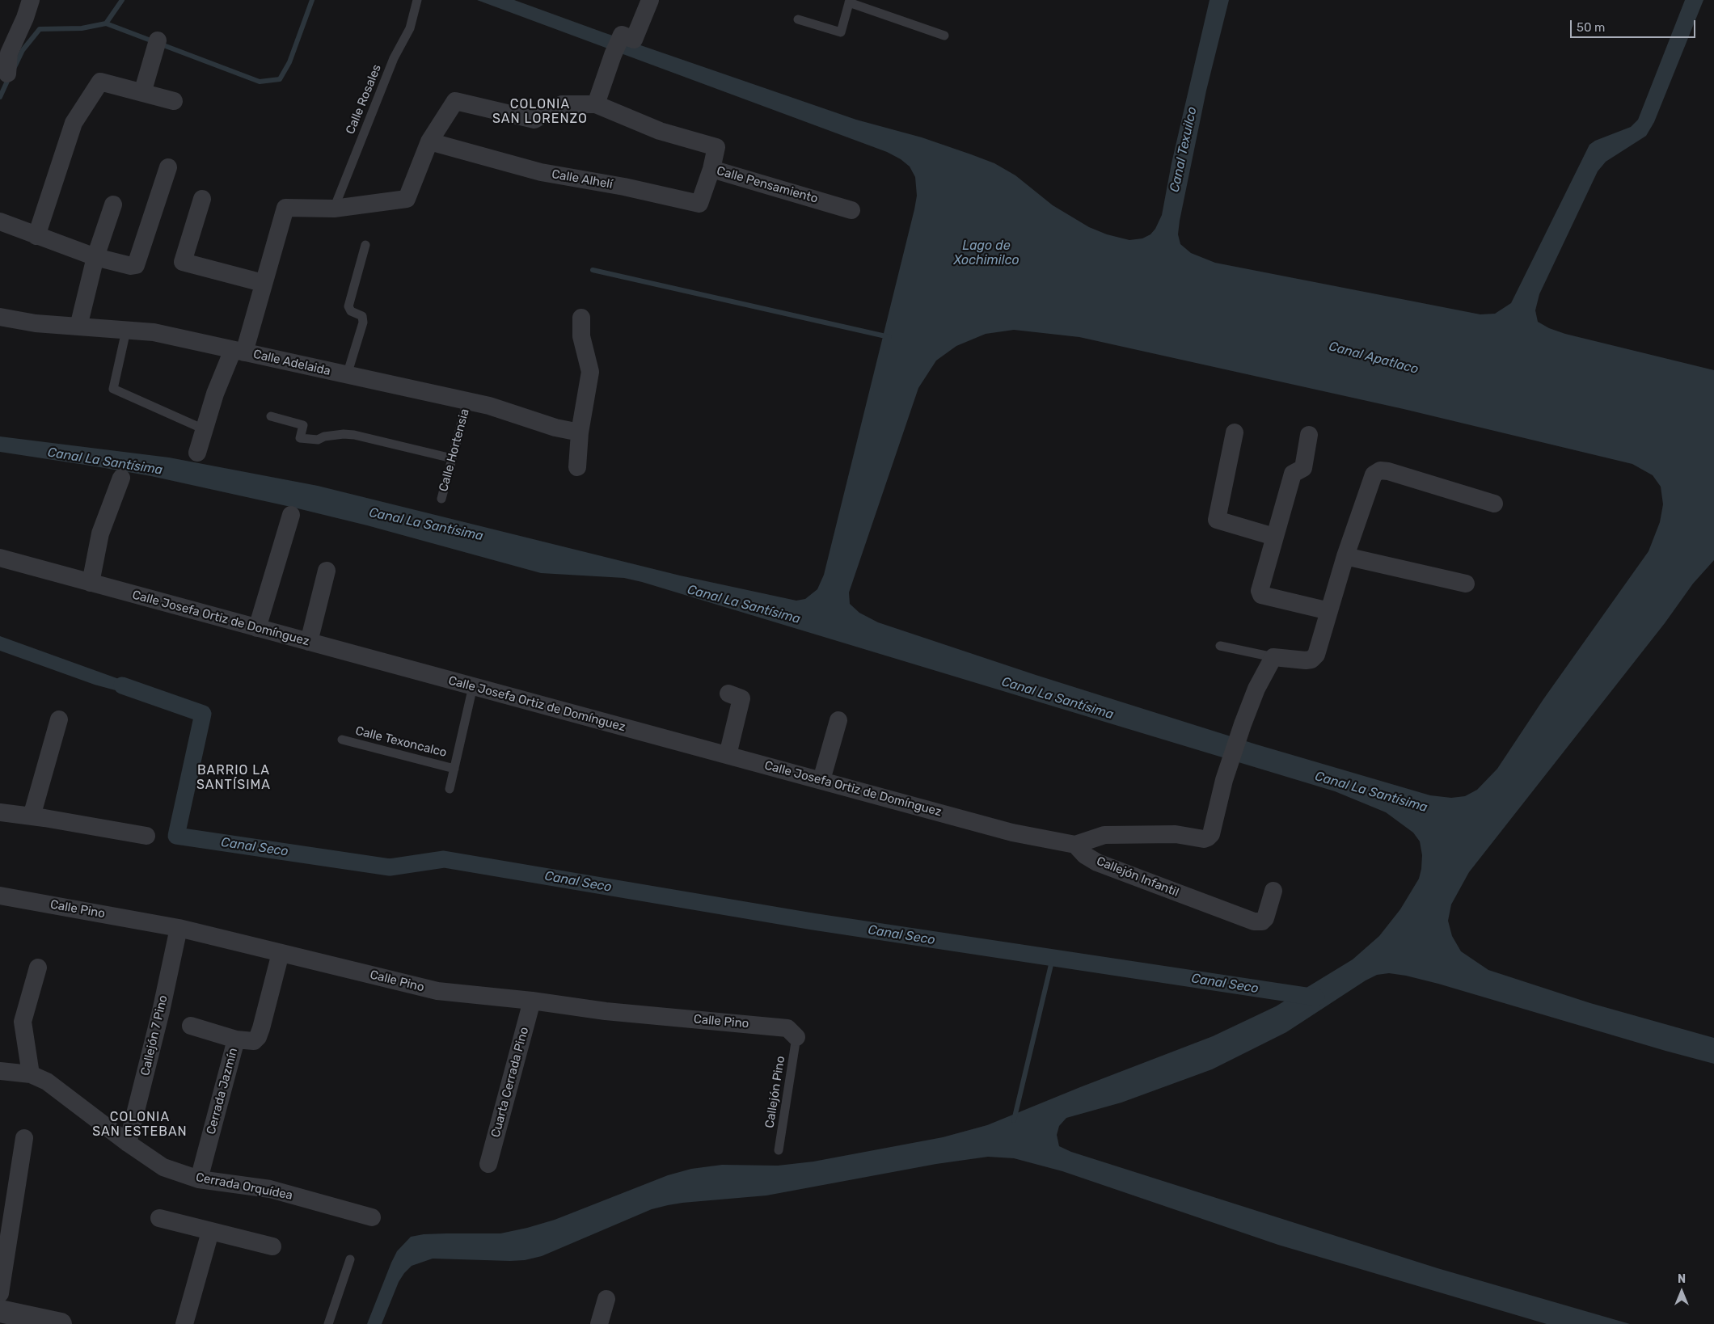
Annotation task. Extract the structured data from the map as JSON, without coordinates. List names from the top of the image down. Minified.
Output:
{"streets":{"street":["Calle Alhelí","Calle Pensamiento","Calle Adelaida","Calle Josefa Ortiz de Domínguez","Callejón Infantil","Calle Pino","Callejón 7 Pino","Cuarta Cerrada Pino","Cerrada Jazmín","Cerrada Orquídea"],"lane":["Calle Rosales","Calle Hortensia","Calle Texoncalco","Callejón Pino"]},"crossings":[["Calle Alhelí","Calle Pensamiento"],["Calle Adelaida","Calle Hortensia"],["Calle Josefa Ortiz de Domínguez","Calle Texoncalco"],["Calle Josefa Ortiz de Domínguez","Callejón Infantil"],["Calle Pino","Callejón 7 Pino"],["Calle Pino","Cuarta Cerrada Pino"],["Calle Pino","Cerrada Jazmín"],["Calle Pino","Callejón Pino"],["Callejón 7 Pino","Cerrada Orquídea"],["Cerrada Jazmín","Cerrada Orquídea"]],"districts":["COLONIA SAN LORENZO","BARRIO LA SANTÍSIMA","COLONIA SAN ESTEBAN"],"water":["Canal Texuilco","Lago de Xochimilco","Canal Apatlaco","Canal La Santísima","Canal Seco"],"scale_bar":"50 m","north":"top"}
